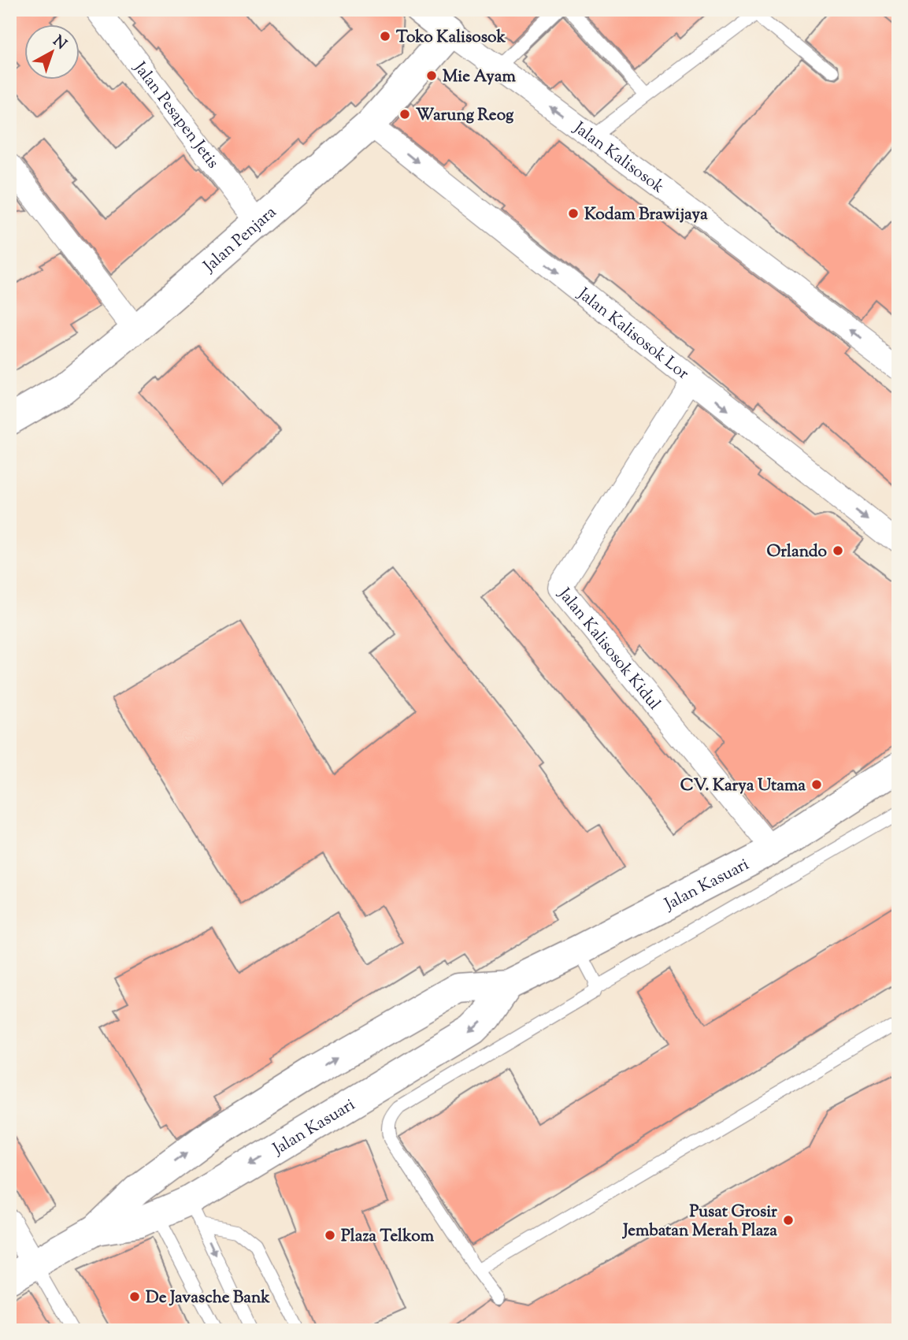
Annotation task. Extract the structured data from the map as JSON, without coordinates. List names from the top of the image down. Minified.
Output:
{"streets":{"street":["Jalan Pesapen Jetis","Jalan Kalisosok","Jalan Penjara","Jalan Kalisosok Lor","Jalan Kalisosok Kidul","Jalan Kasuari"]},"crossings":[["Jalan Pesapen Jetis","Jalan Penjara"],["Jalan Kalisosok","Jalan Penjara"],["Jalan Penjara","Jalan Kalisosok Lor"],["Jalan Kalisosok Lor","Jalan Kalisosok Kidul"],["Jalan Kalisosok Kidul","Jalan Kasuari"]],"one_way":["Jalan Kalisosok","Jalan Kalisosok Lor"],"places":["Toko Kalisosok","Mie Ayam","Warung Reog","Kodam Brawijaya","Orlando","CV. Karya Utama","Pusat Grosir Jembatan Merah Plaza","Plaza Telkom","De Javasche Bank"],"north":"top right"}
